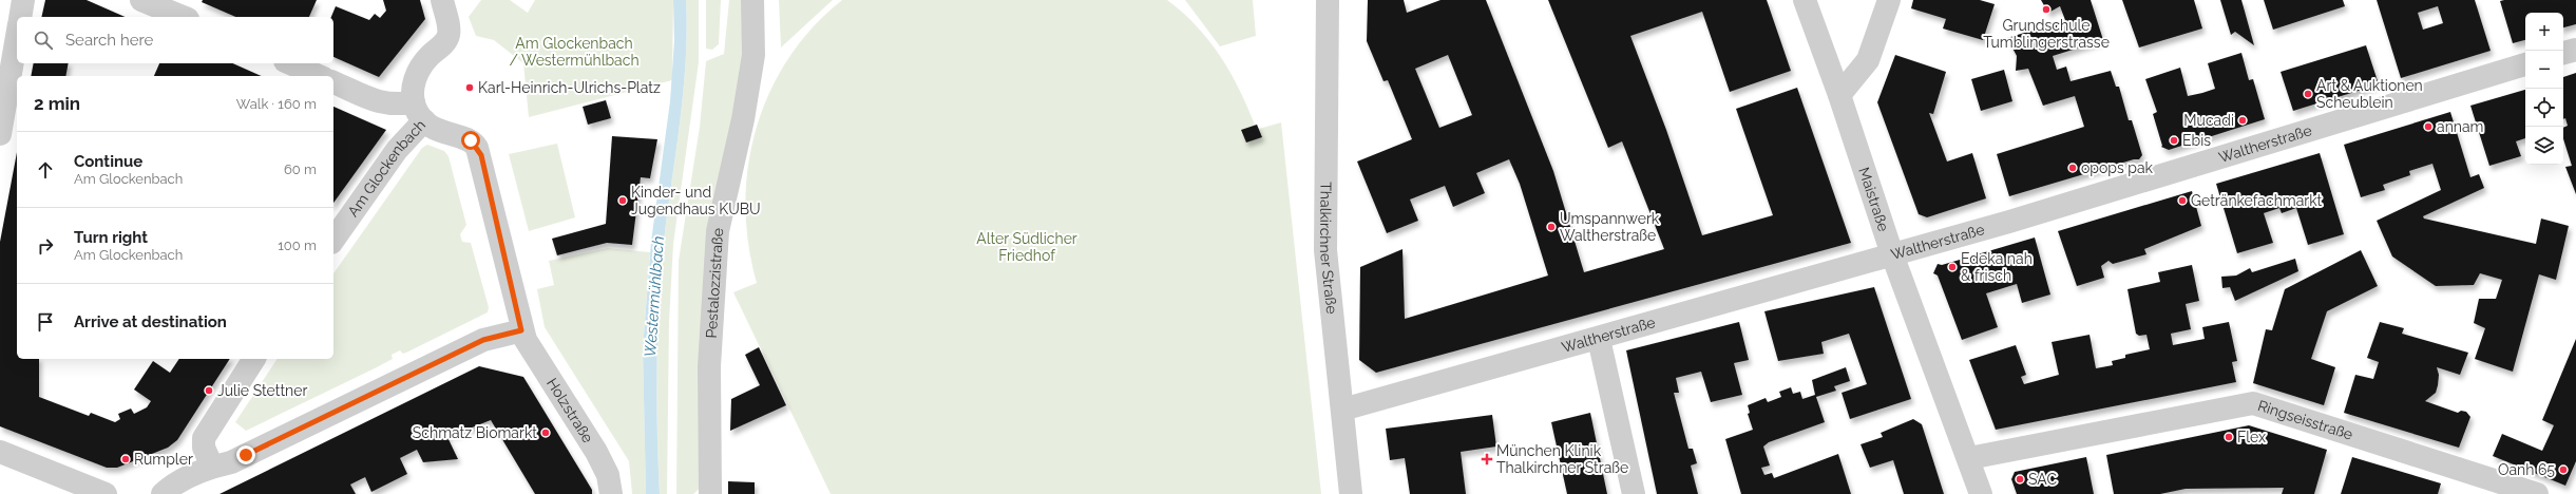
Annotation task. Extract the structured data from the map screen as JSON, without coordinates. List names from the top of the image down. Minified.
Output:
{"streets":{"street":["Waltherstraße","Am Glockenbach","Maistraße","Thalkirchner Straße","Pestalozzistraße","Holzstraße","Ringseisstraße"]},"crossings":[["Waltherstraße","Maistraße"],["Waltherstraße","Thalkirchner Straße"],["Am Glockenbach","Holzstraße"],["Maistraße","Ringseisstraße"]],"water":["Westermühlbach"],"parks":["Am Glockenbach / Westermühlbach","Alter Südlicher Friedhof"],"places":{"other":["Grundschule Tumblingerstrasse","Karl-Heinrich-Ulrichs-Platz","Art & Auktionen Scheublein","Mucadi","annam","Ebis","opops pak","Kinder- und Jugendhaus KUBU","Getränkefachmarkt","Umspannwerk Waltherstraße","Edeka nah & frisch","Julie Stettner","Schmatz Biomarkt","Flex","Rumpler","Oanh 65","SAC"],"health":["München Klinik Thalkirchner Straße"]},"page":{"map_buttons":["+","−"],"search":"Search here","heading":["2 min","Walk · 160 m"],"list":[["Continue","Am Glockenbach","60 m"],["Turn right","Am Glockenbach","100 m"],"Arrive at destination"]}}
